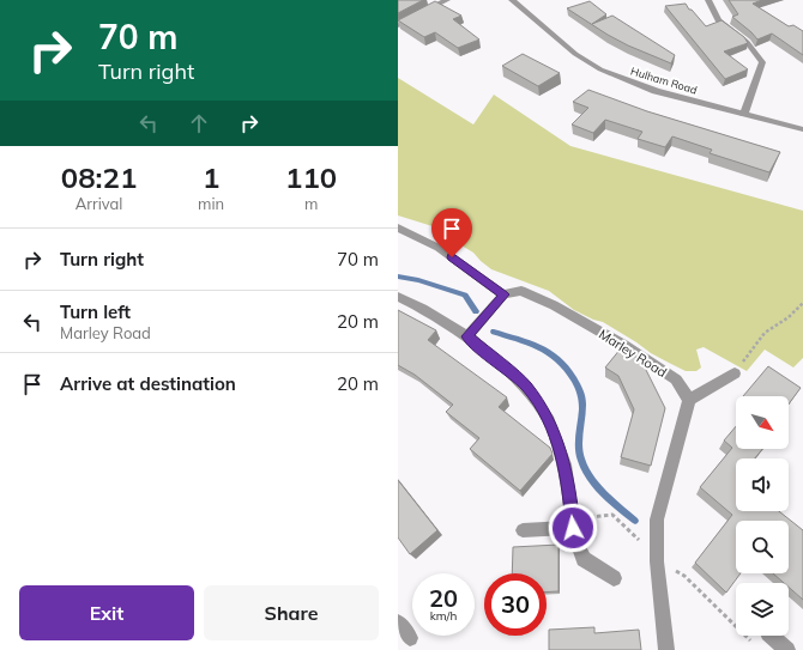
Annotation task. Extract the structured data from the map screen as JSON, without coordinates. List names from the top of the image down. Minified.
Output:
{"streets":{"street":["Hulham Road","Marley Road"]},"north":"bottom right","page":{"turn":["70 m","Turn right"],"eta":["08:21","Arrival","1","min","110","m"],"list":[{"name":"Turn right","value":"70 m"},{"name":"Turn left","note":"Marley Road","value":"20 m"},{"name":"Arrive at destination","value":"20 m"}],"speed":"20 km/h","limit":"30","buttons":["Exit","Share"]}}
